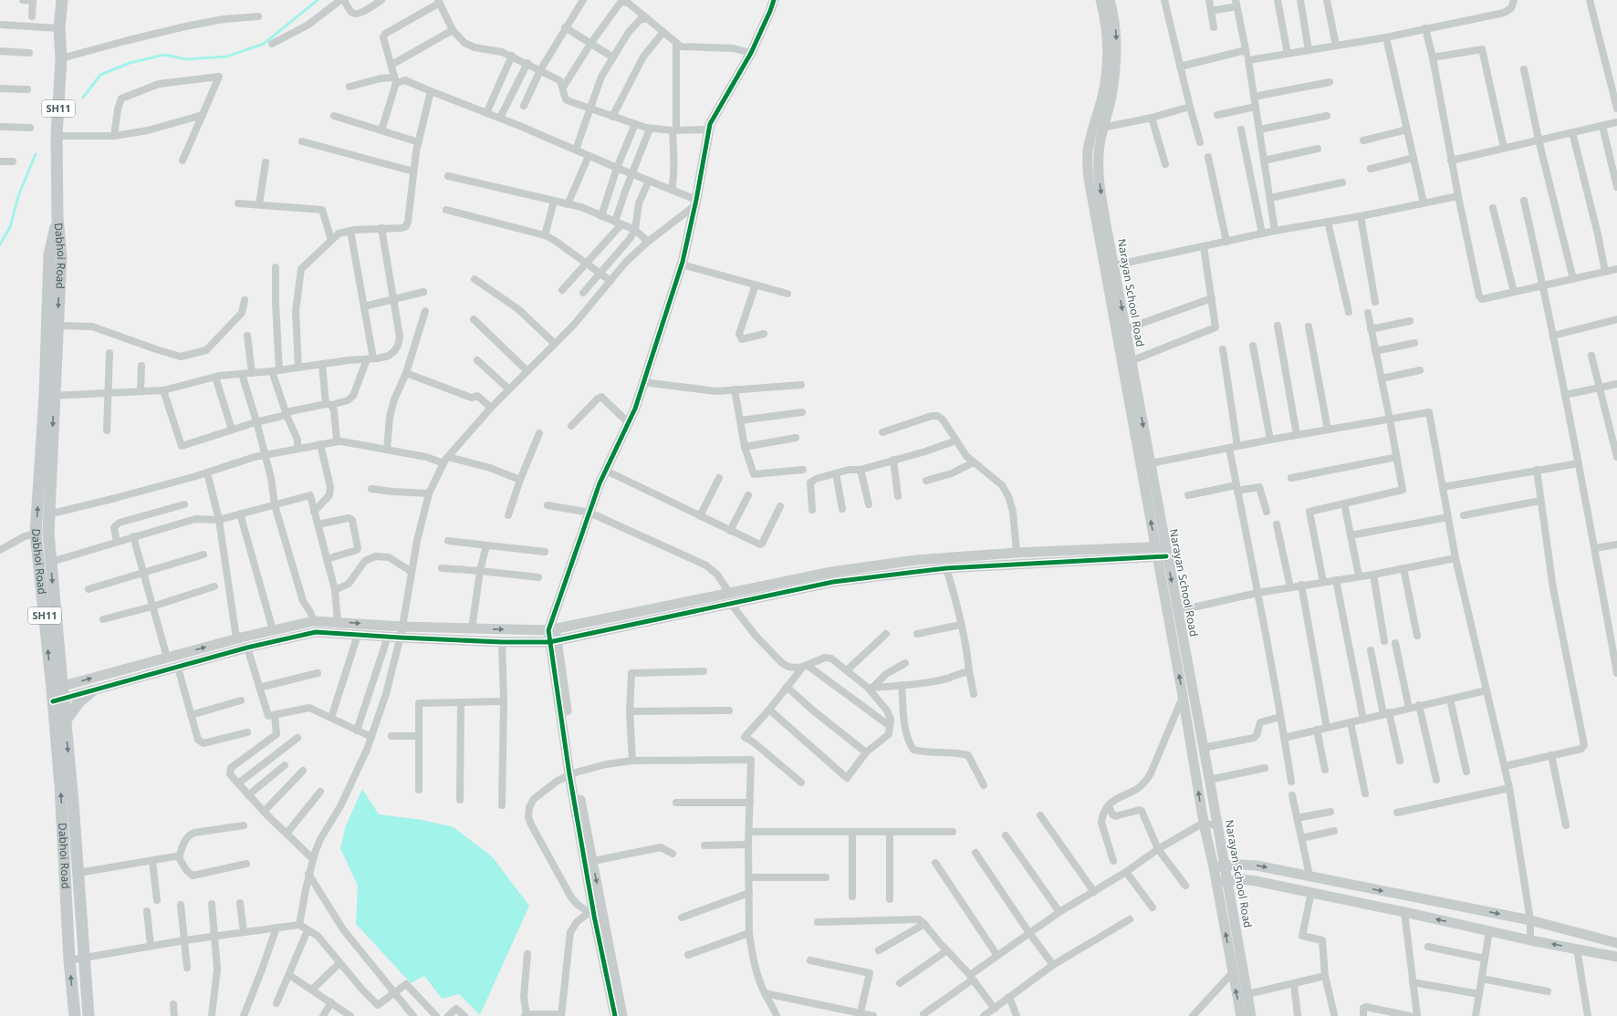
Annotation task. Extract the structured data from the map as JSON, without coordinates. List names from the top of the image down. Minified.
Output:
{"streets":{"main road":["SH11","Dabhoi Road"],"street":["Narayan School Road"]}}
